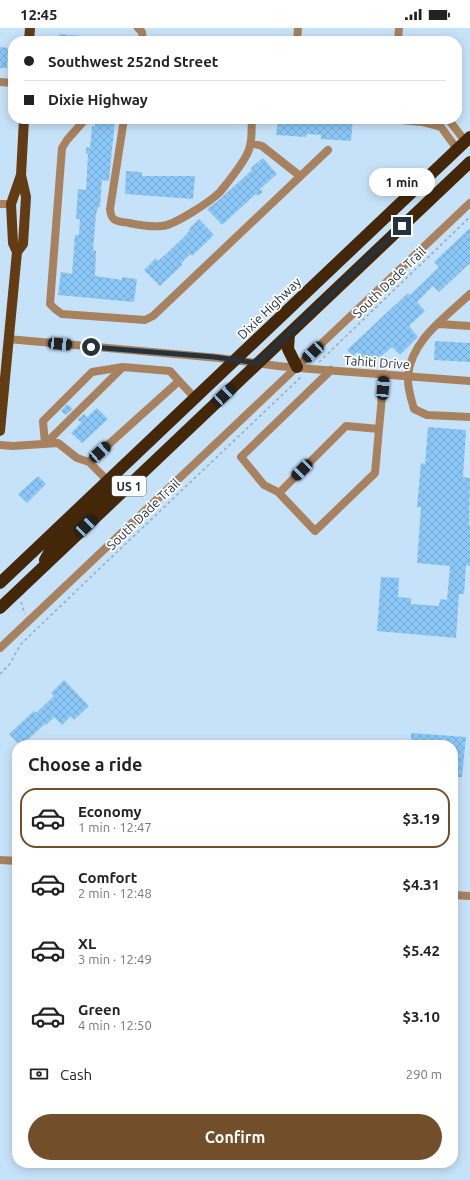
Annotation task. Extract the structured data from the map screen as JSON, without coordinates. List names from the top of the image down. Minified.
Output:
{"streets":{"highway":["Dixie Highway","US 1"],"street":["Tahiti Drive"],"path":["South Dade Trail"]},"crossings":[["South Dade Trail","Tahiti Drive"],["Dixie Highway","Tahiti Drive"],["Tahiti Drive","US 1"]],"page":{"status":"12:45","banner":["Southwest 252nd Street","Dixie Highway"],"bubble":"1 min","heading":"Choose a ride","list":[{"name":"Economy","note":"1 min · 12:47","value":"$3.19"},{"name":"Comfort","note":"2 min · 12:48","value":"$4.31"},{"name":"XL","note":"3 min · 12:49","value":"$5.42"},{"name":"Green","note":"4 min · 12:50","value":"$3.10"}],"pay":["Cash","290 m"],"buttons":"Confirm"}}
